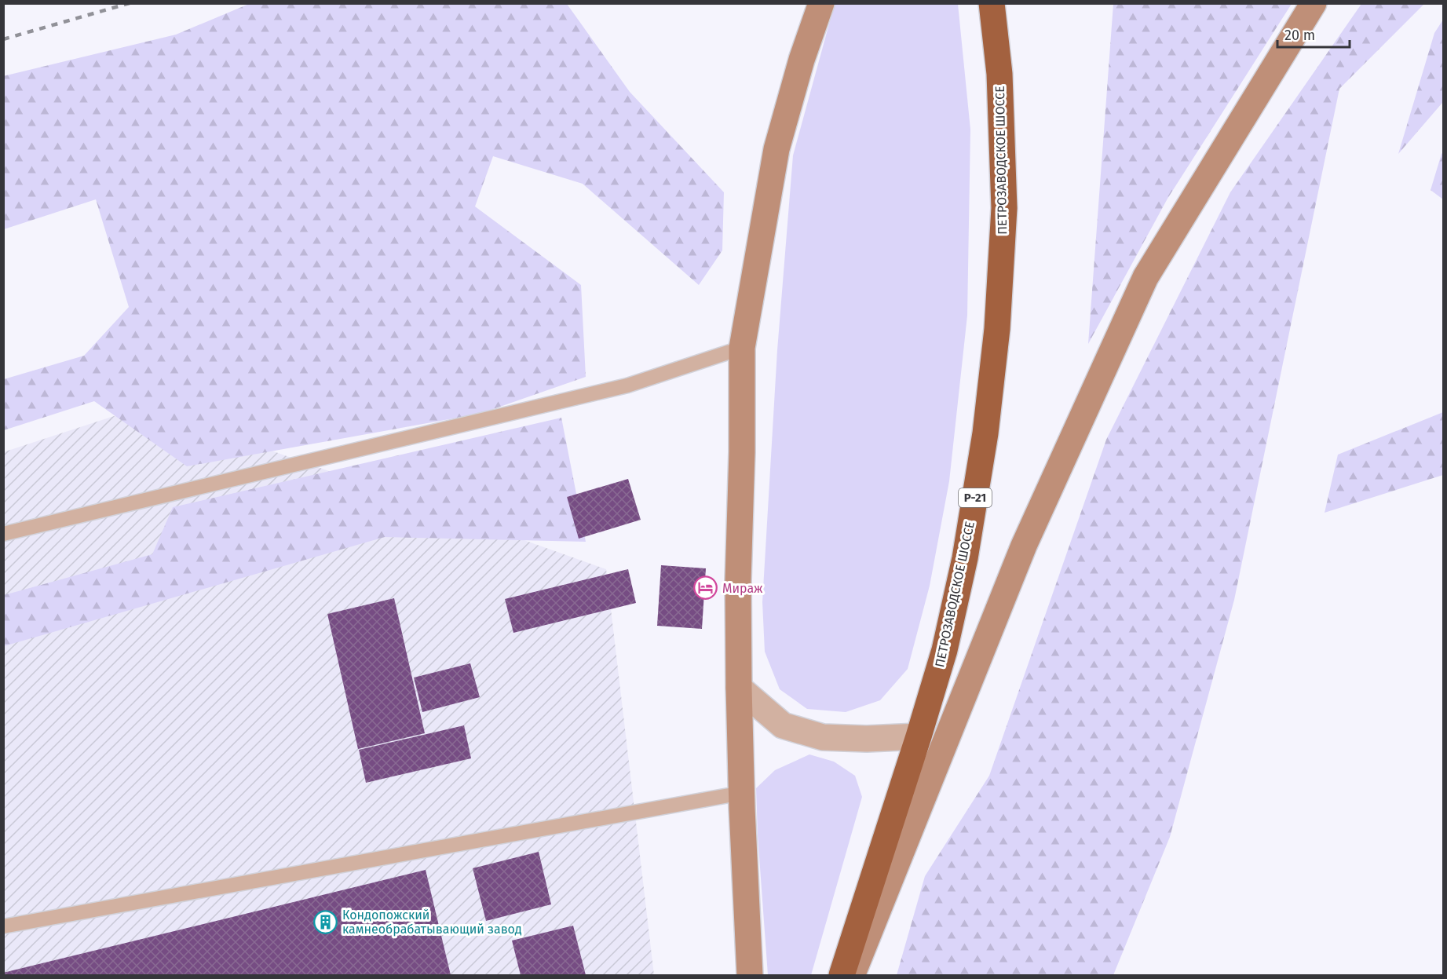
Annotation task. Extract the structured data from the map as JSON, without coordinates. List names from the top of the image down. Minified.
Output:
{"streets":{"highway":["ПЕТРОЗАВОДСКОЕ ШОССЕ","Р-21"]},"places":{"hotel":["Мираж"],"building":["Кондопожский камнеобрабатывающий завод"]},"scale_bar":"20 m"}
